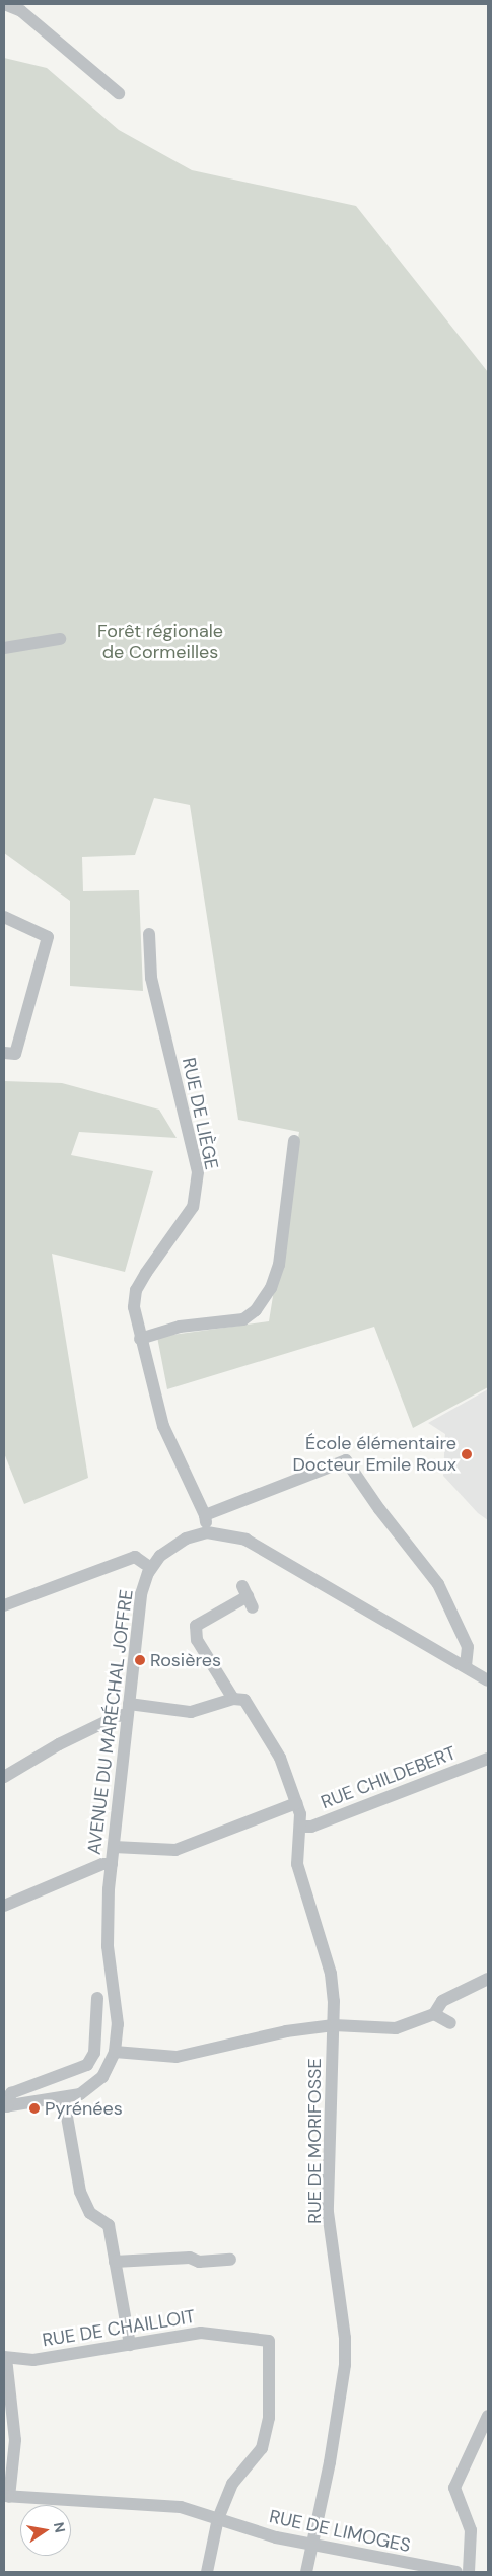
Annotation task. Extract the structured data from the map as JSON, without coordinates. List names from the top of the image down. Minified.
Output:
{"streets":{"street":["RUE DE LIÈGE","AVENUE DU MARÉCHAL JOFFRE","RUE CHILDEBERT","RUE DE MORIFOSSE","RUE DE CHAILLOIT","RUE DE LIMOGES"]},"crossings":[["RUE DE LIÈGE","AVENUE DU MARÉCHAL JOFFRE"],["AVENUE DU MARÉCHAL JOFFRE","RUE CHILDEBERT"],["RUE CHILDEBERT","RUE DE MORIFOSSE"],["RUE DE MORIFOSSE","RUE DE LIMOGES"],["RUE DE CHAILLOIT","RUE DE LIMOGES"]],"parks":["Forêt régionale de Cormeilles"],"places":["École élémentaire Docteur Emile Roux","Rosières","Pyrénées"],"north":"right"}
